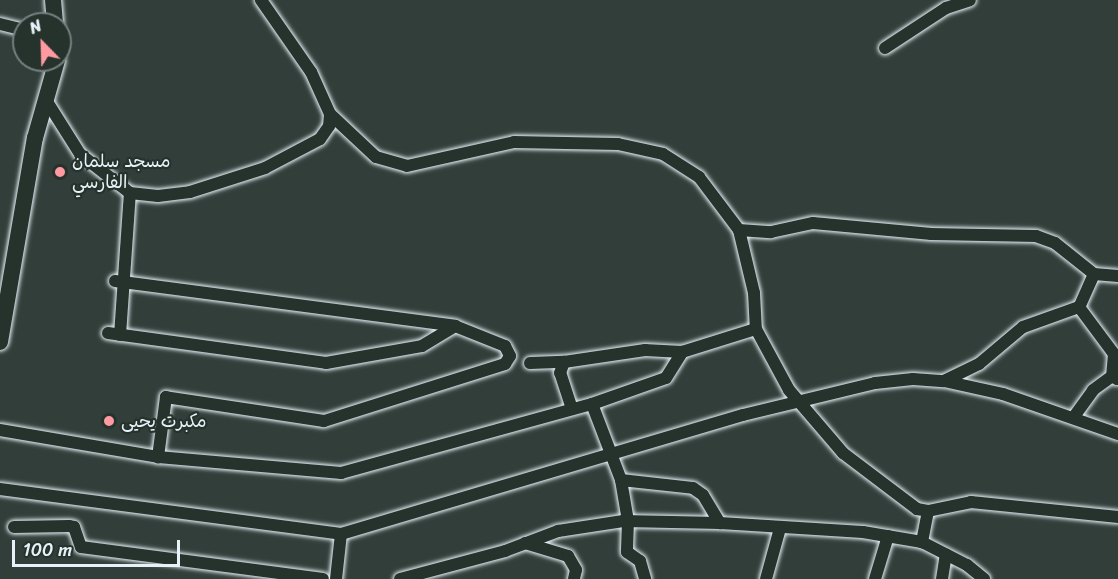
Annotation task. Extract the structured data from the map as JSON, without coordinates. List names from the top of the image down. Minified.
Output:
{"places":["مسجد سلمان الفارسي","مكبرت يحيى"],"scale_bar":"100 m","north":"top left"}
